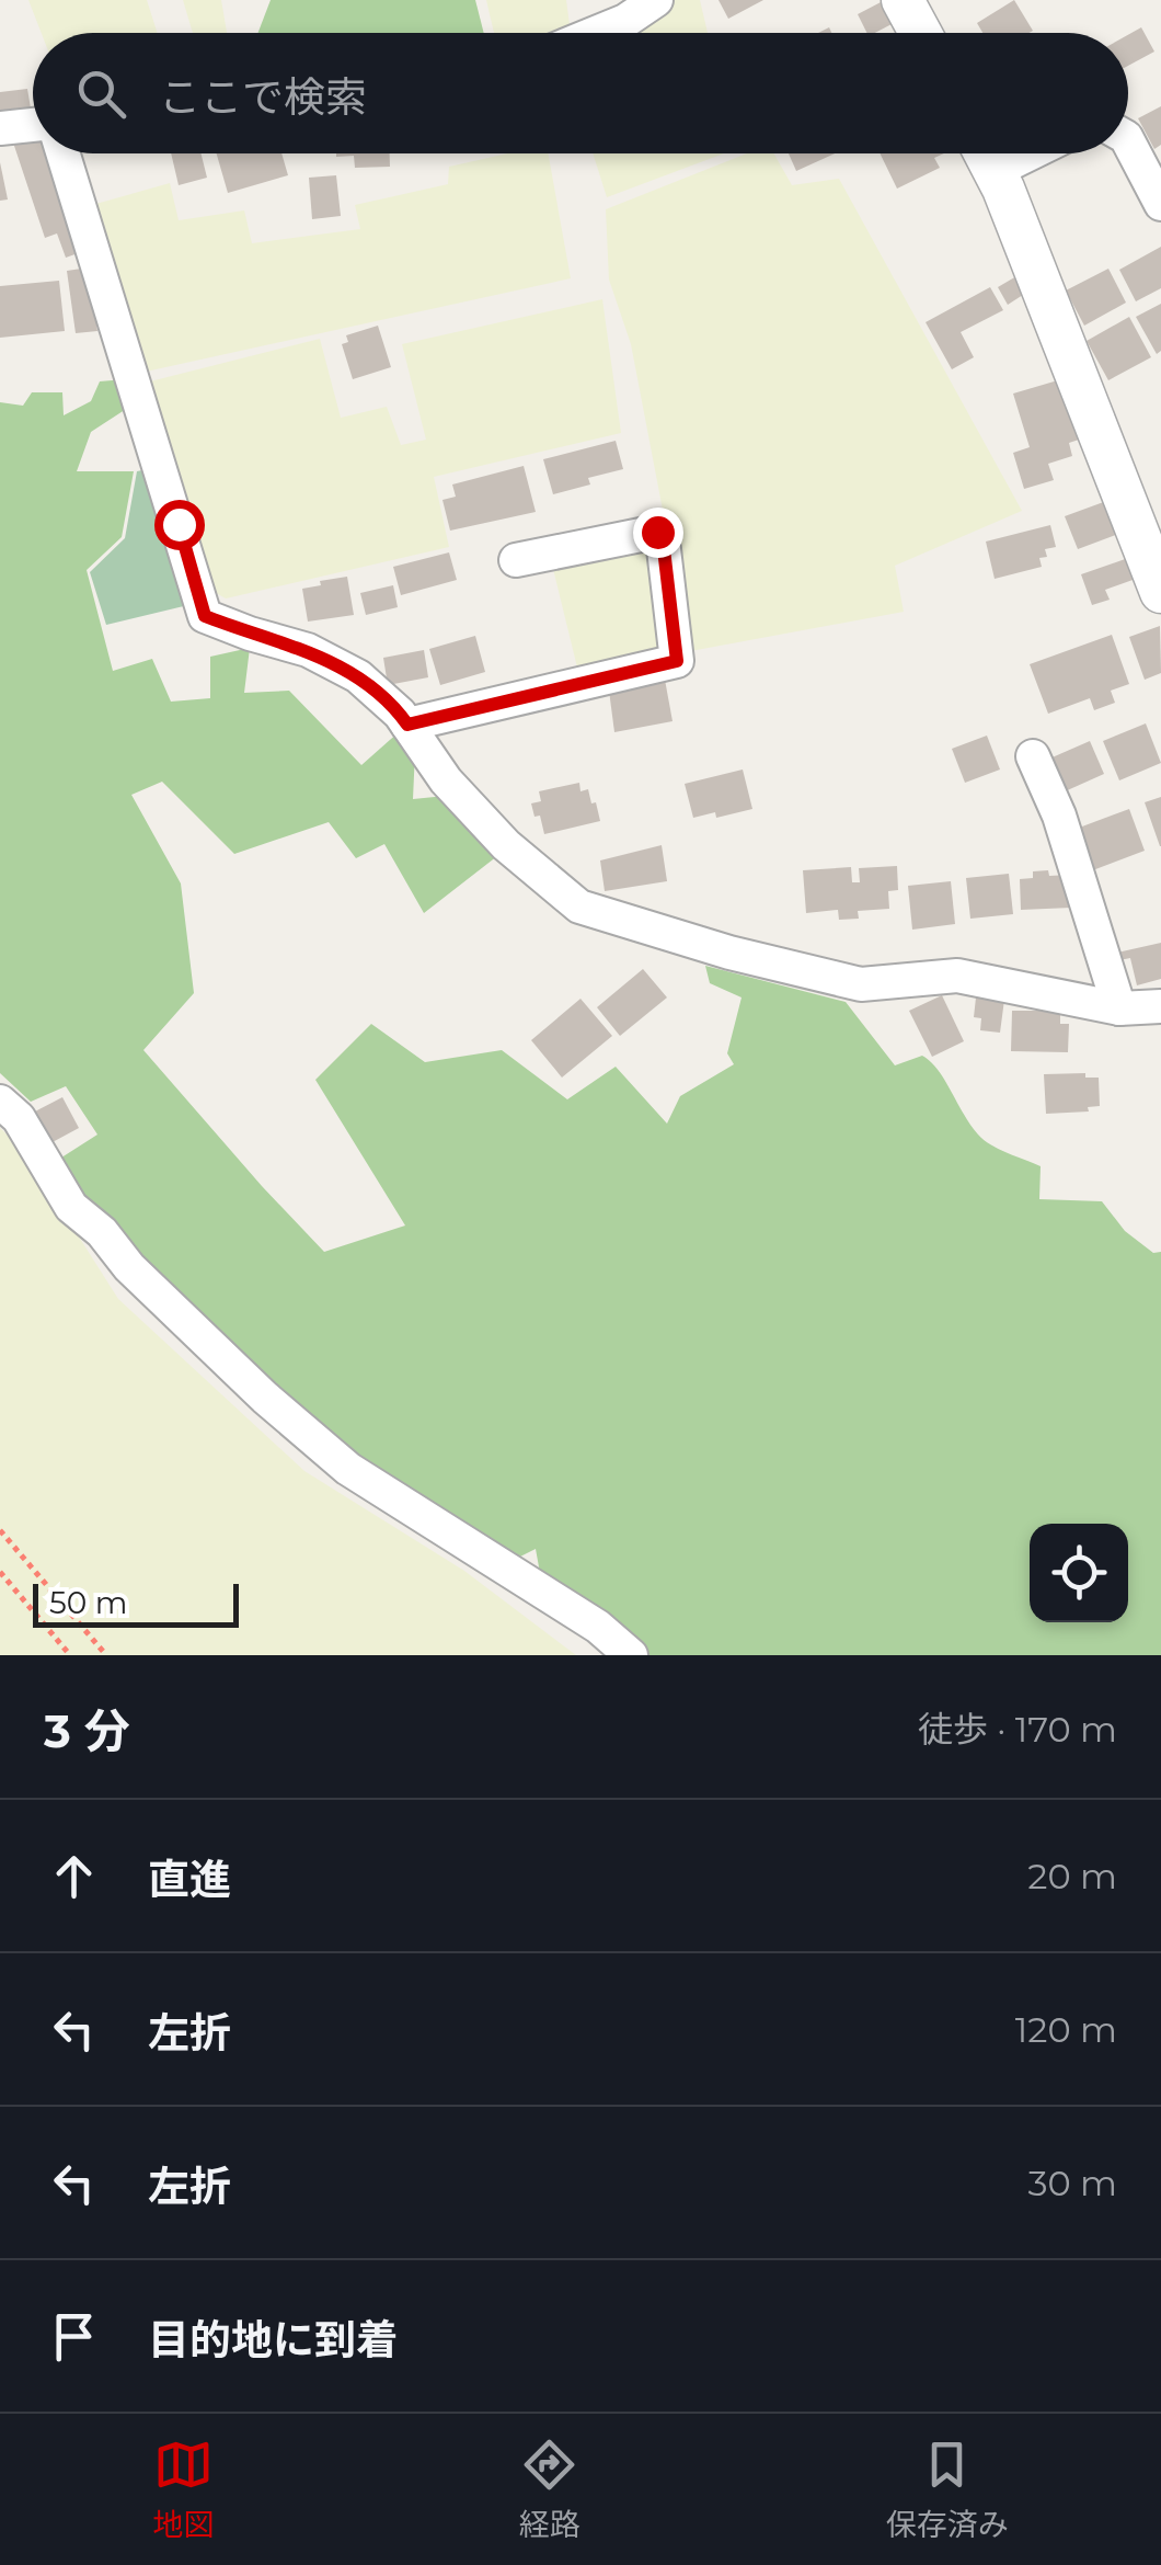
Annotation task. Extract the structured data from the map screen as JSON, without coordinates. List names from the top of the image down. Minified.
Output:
{"scale_bar":"50 m","page":{"search":"ここで検索","scale":"50 m","heading":["3 分","徒歩 · 170 m"],"list":[["直進","20 m"],["左折","120 m"],["左折","30 m"],"目的地に到着"],"nav":["地図","経路","保存済み"]}}
